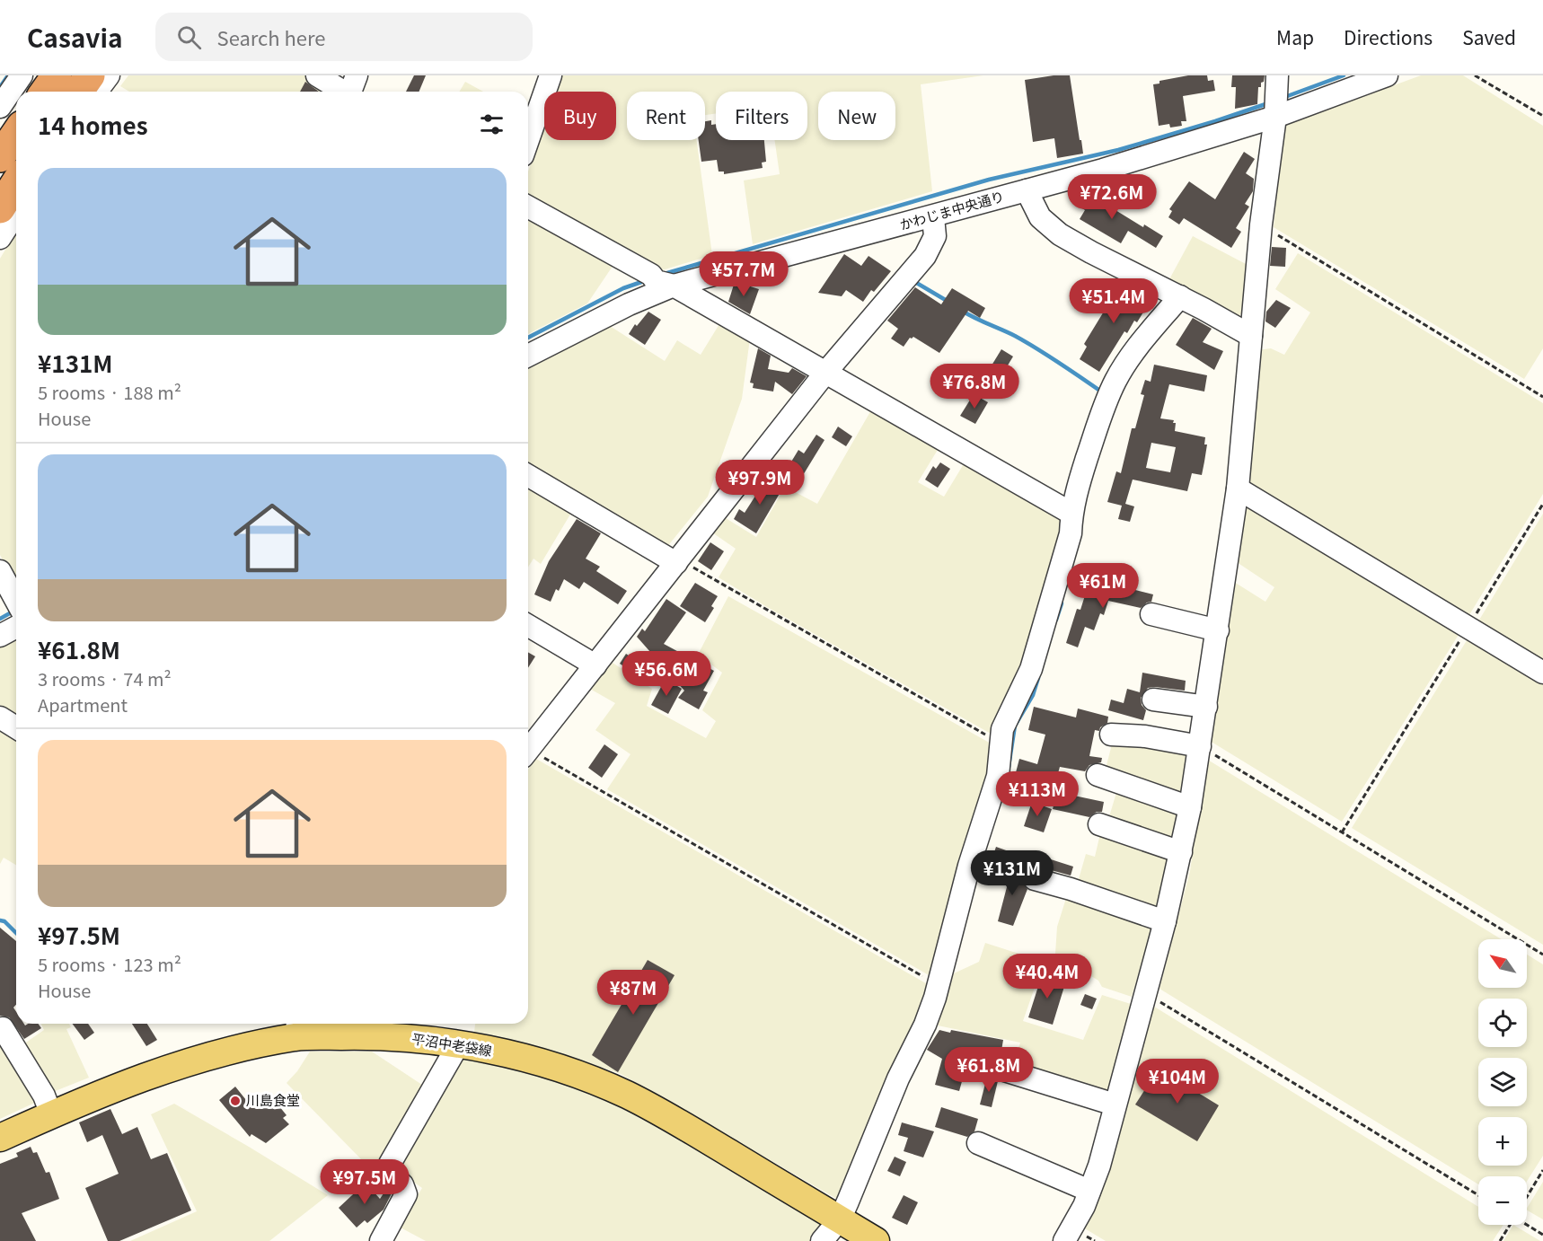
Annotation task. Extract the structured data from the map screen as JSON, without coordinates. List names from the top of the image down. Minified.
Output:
{"streets":{"main road":["平沼中老袋線"],"street":["かわじま中央通り"]},"places":["川島食堂"],"north":"top left","page":{"header":"Casavia","search":"Search here","nav":["Map","Directions","Saved"],"chip":["Buy","Rent","Filters","New"],"heading":"14 homes","list":[{"name":"¥131M","note":"5 rooms · 188 m² · House"},{"name":"¥61.8M","note":"3 rooms · 74 m² · Apartment"},{"name":"¥97.5M","note":"5 rooms · 123 m² · House"}],"price":["¥72.6M","¥57.7M","¥51.4M","¥76.8M","¥97.9M","¥61M","¥56.6M","¥113M","¥131M","¥40.4M","¥87M","¥61.8M","¥104M","¥97.5M"],"map_buttons":["+","−"]}}
